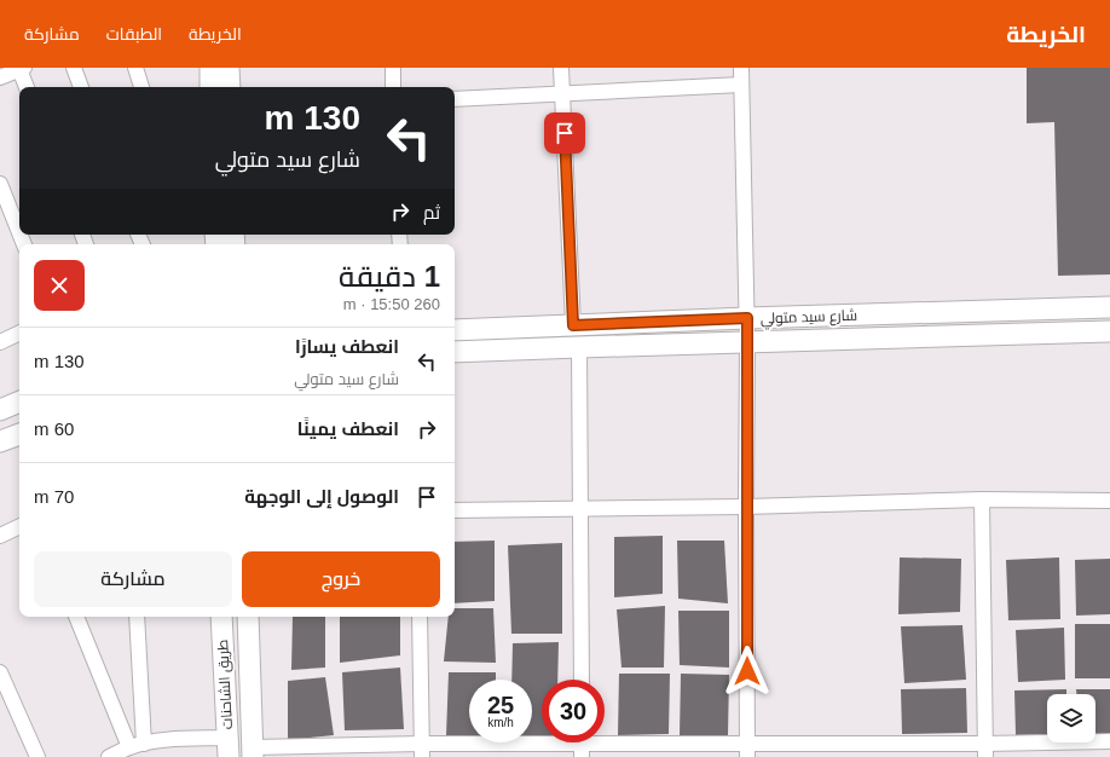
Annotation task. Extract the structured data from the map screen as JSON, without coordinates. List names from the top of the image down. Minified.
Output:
{"streets":{"street":["شارع سيد متولي","طريق الشاحنات"]},"page":{"header":"الخريطة","nav":["الخريطة","الطبقات","مشاركة"],"turn":["130 m","شارع سيد متولي"],"then":"ثم","heading":["1 دقيقة","260 m · 15:50"],"list":[{"name":"انعطف يسارًا","note":"شارع سيد متولي","value":"130 m"},{"name":"انعطف يمينًا","value":"60 m"},{"name":"الوصول إلى الوجهة","value":"70 m"}],"buttons":["خروج","مشاركة"],"speed":"25 km/h","limit":"30"}}
